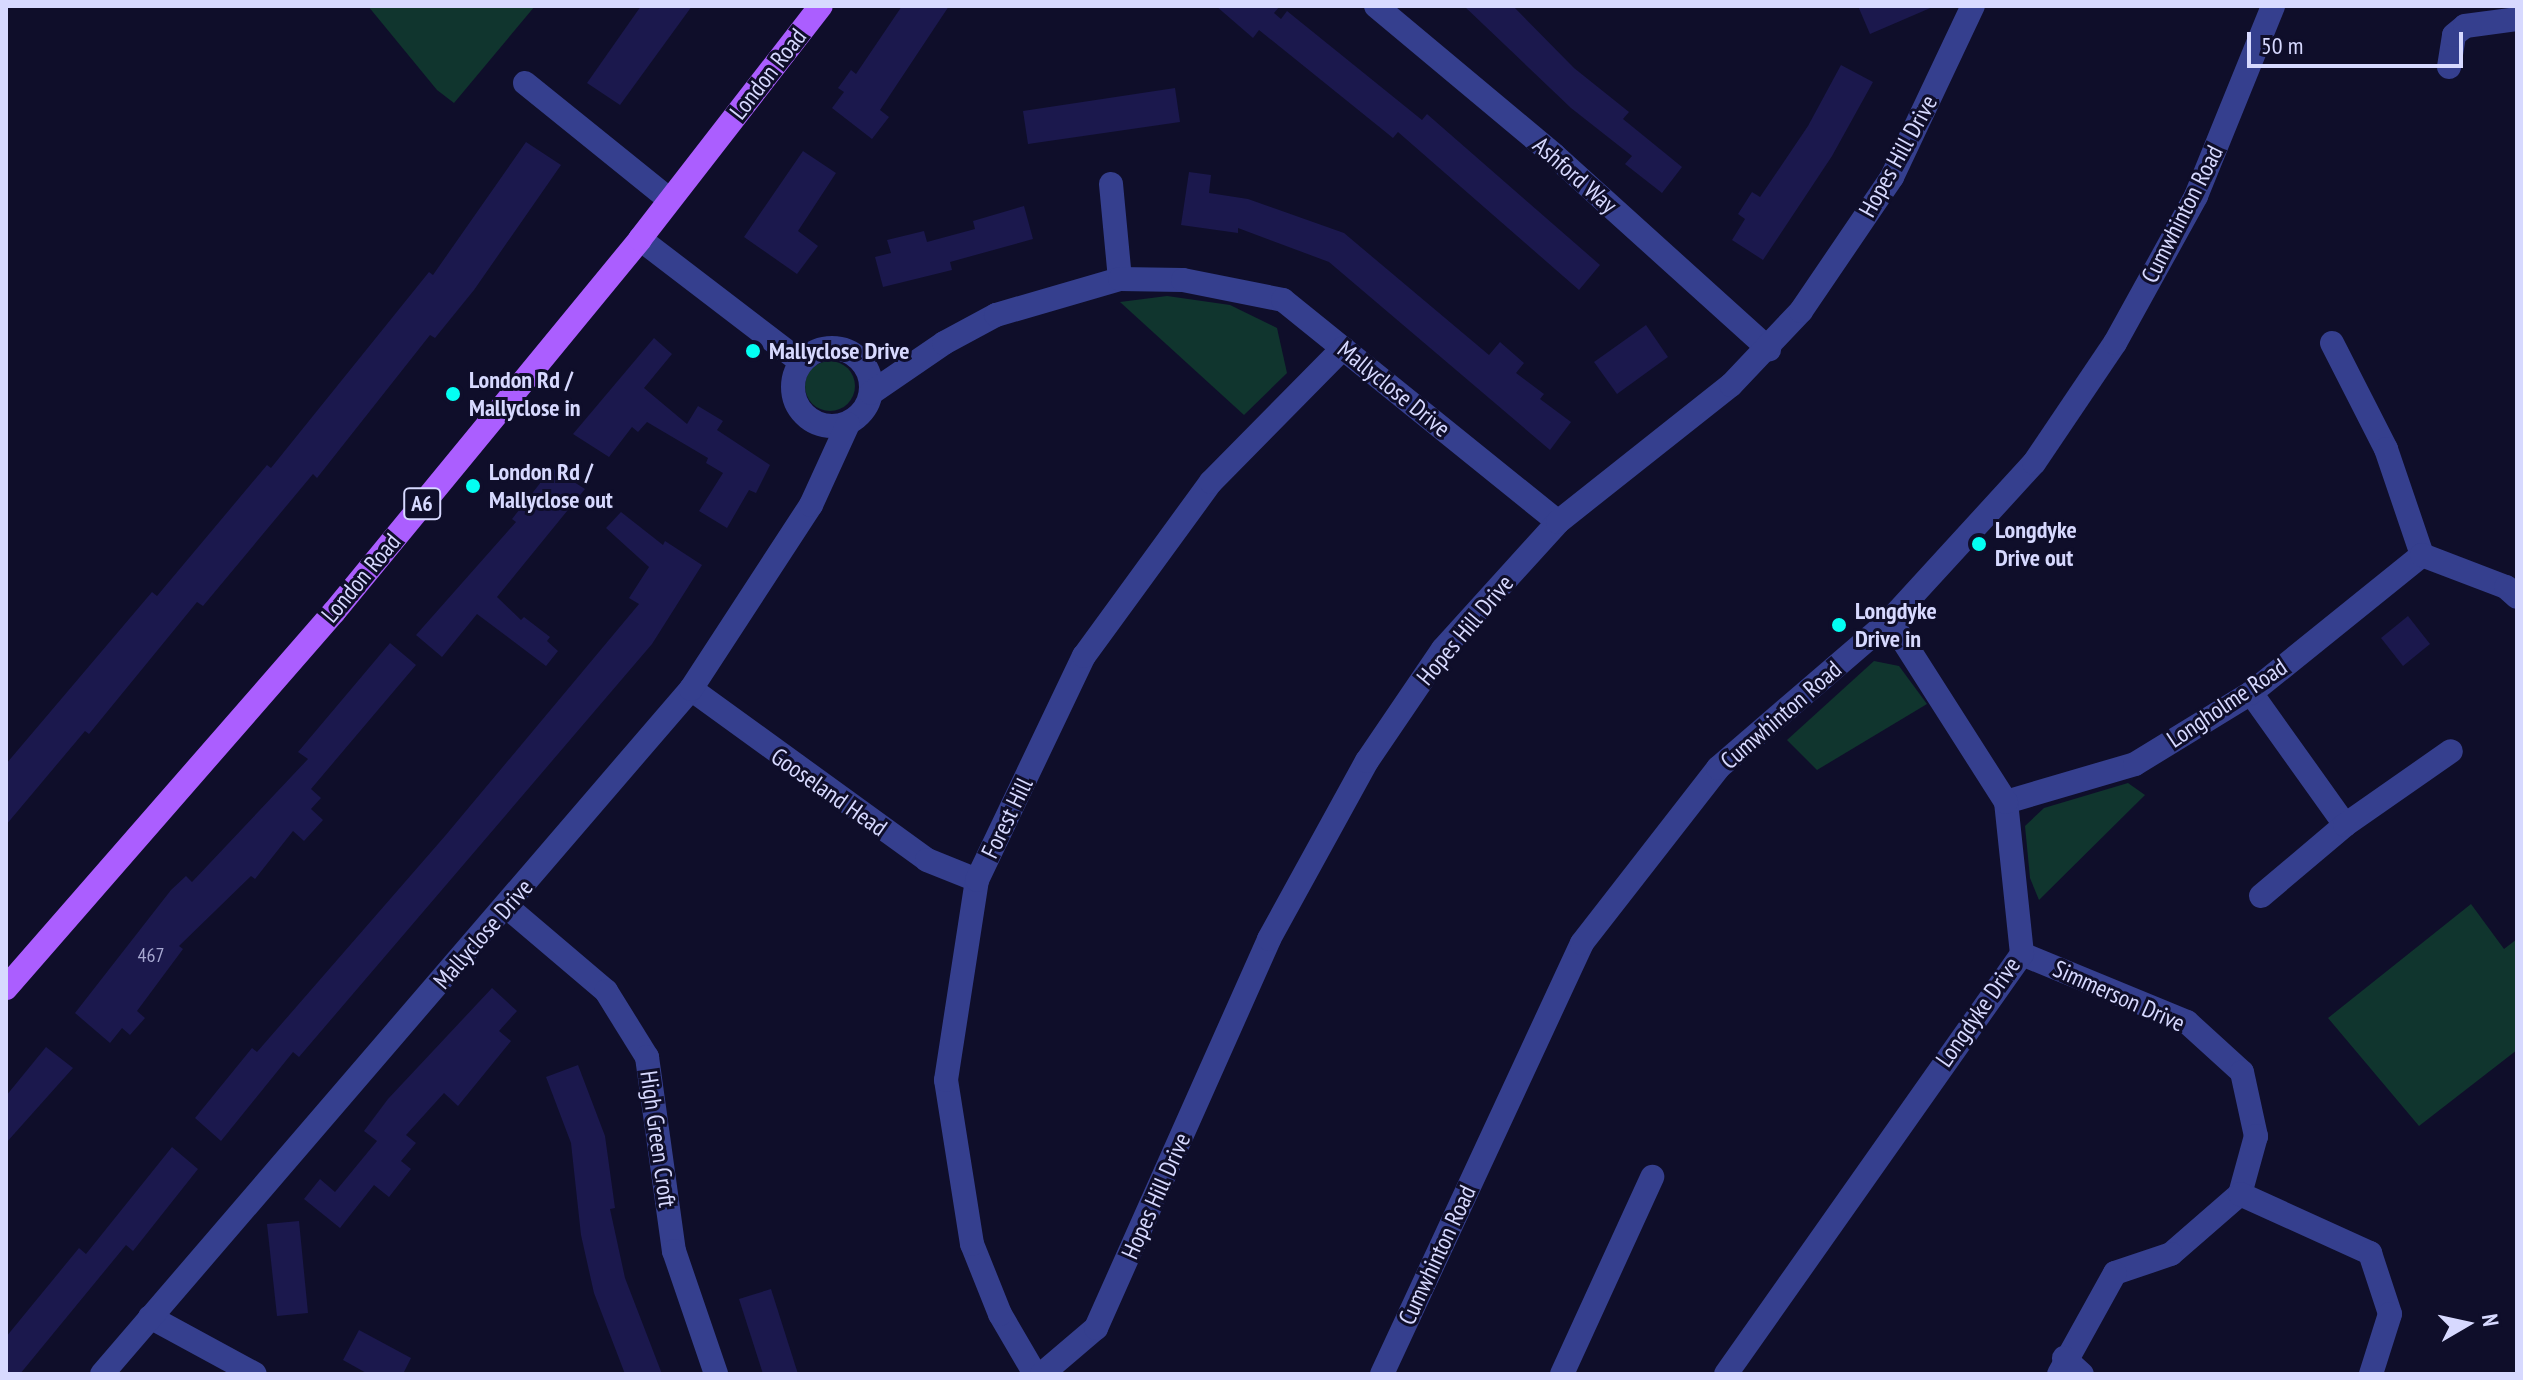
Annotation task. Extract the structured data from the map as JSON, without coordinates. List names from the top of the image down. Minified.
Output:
{"streets":{"main road":["London Road","A6"],"street":["Hopes Hill Drive","Ashford Way","Cumwhinton Road","Mallyclose Drive","Longholme Road","Gooseland Head","Forest Hill","Simmerson Drive","Longdyke Drive","High Green Croft"]},"crossings":[["Hopes Hill Drive","Ashford Way"],["Hopes Hill Drive","Mallyclose Drive"],["Cumwhinton Road","Longdyke Drive"],["Mallyclose Drive","Gooseland Head"],["Mallyclose Drive","Forest Hill"],["Mallyclose Drive","High Green Croft"],["Longholme Road","Longdyke Drive"],["Gooseland Head","Forest Hill"],["Simmerson Drive","Longdyke Drive"]],"places":["Mallyclose Drive","London Rd / Mallyclose in","London Rd / Mallyclose out","Longdyke Drive out","Longdyke Drive in"],"house_numbers":["467"],"scale_bar":"50 m","north":"right"}
